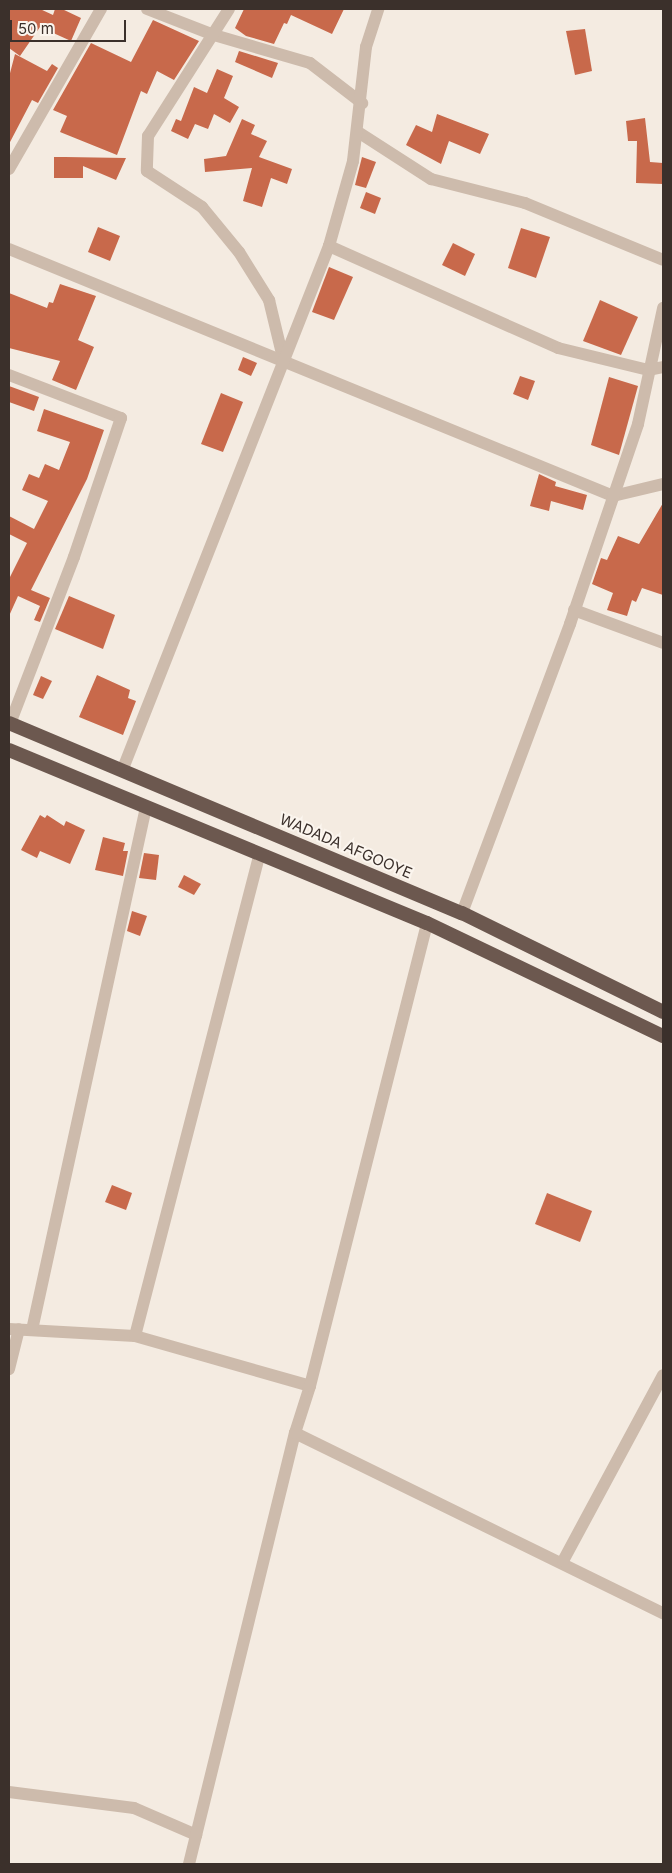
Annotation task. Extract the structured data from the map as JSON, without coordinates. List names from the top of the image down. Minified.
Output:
{"streets":{"highway":["WADADA AFGOOYE"]},"scale_bar":"50 m"}
